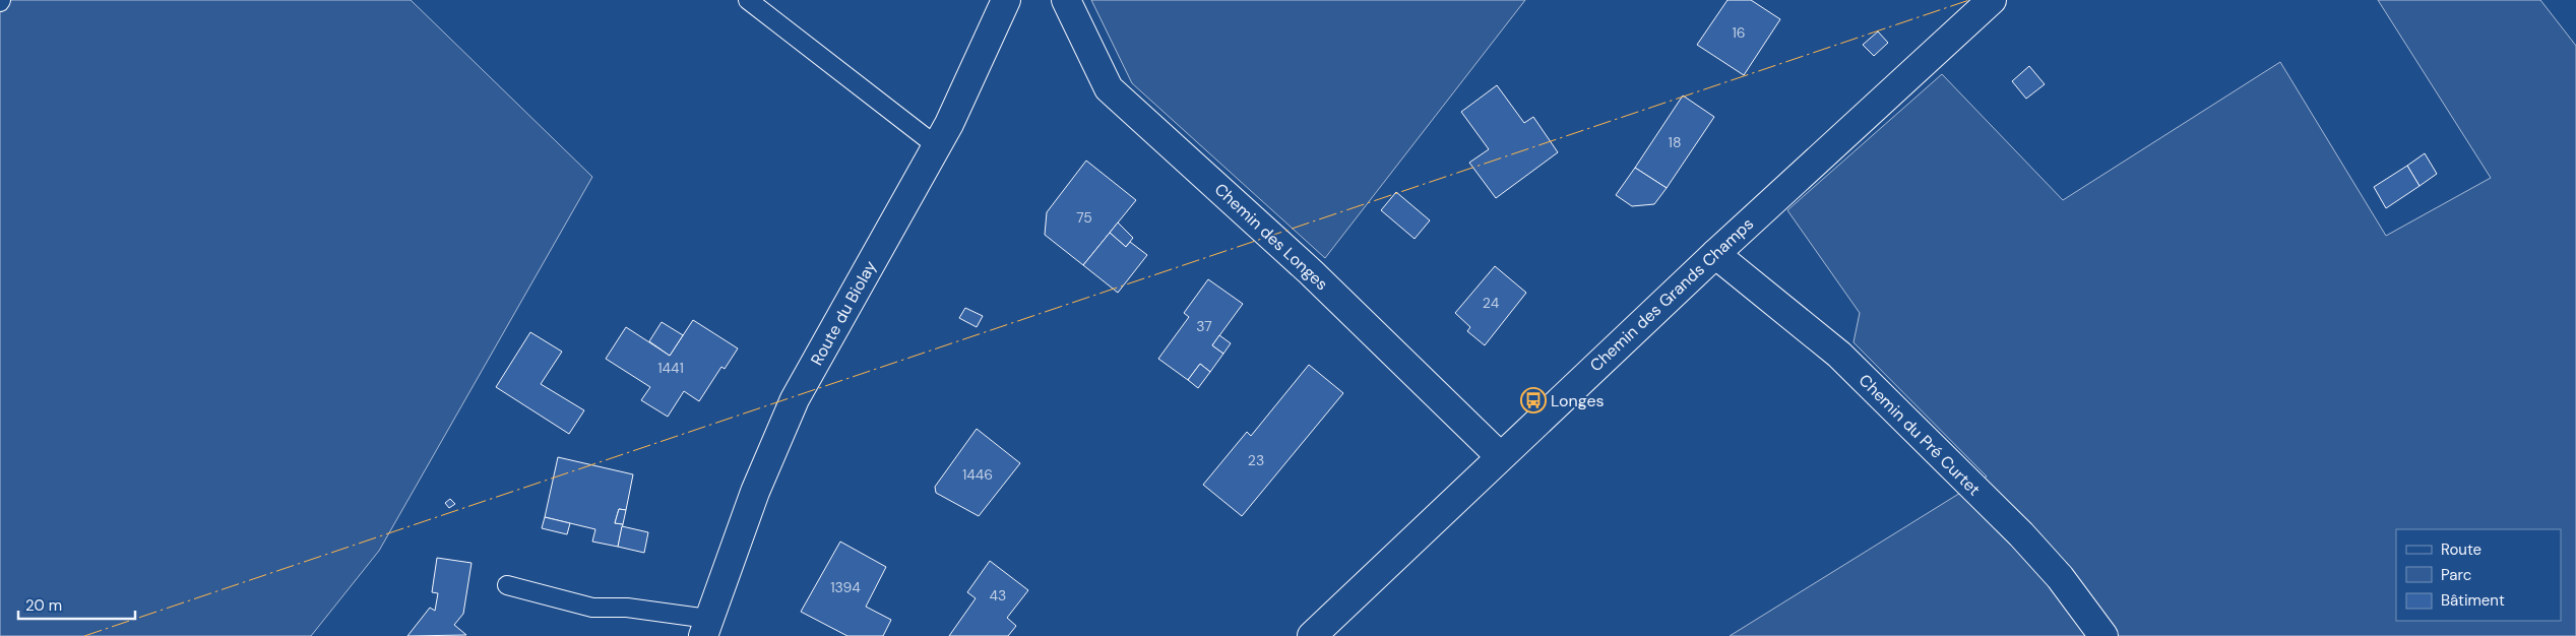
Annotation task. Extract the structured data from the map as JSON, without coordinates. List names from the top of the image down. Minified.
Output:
{"streets":{"street":["Chemin des Longes","Chemin des Grands Champs","Route du Biolay","Chemin du Pré Curtet"]},"crossings":[["Chemin des Longes","Chemin des Grands Champs"],["Chemin des Grands Champs","Chemin du Pré Curtet"]],"places":{"bus stop":["Longes"]},"house_numbers":["16","18","75","24","37","1441","23","1446","1394","43"],"legend":["Route","Parc","Bâtiment"],"scale_bar":"20 m"}
